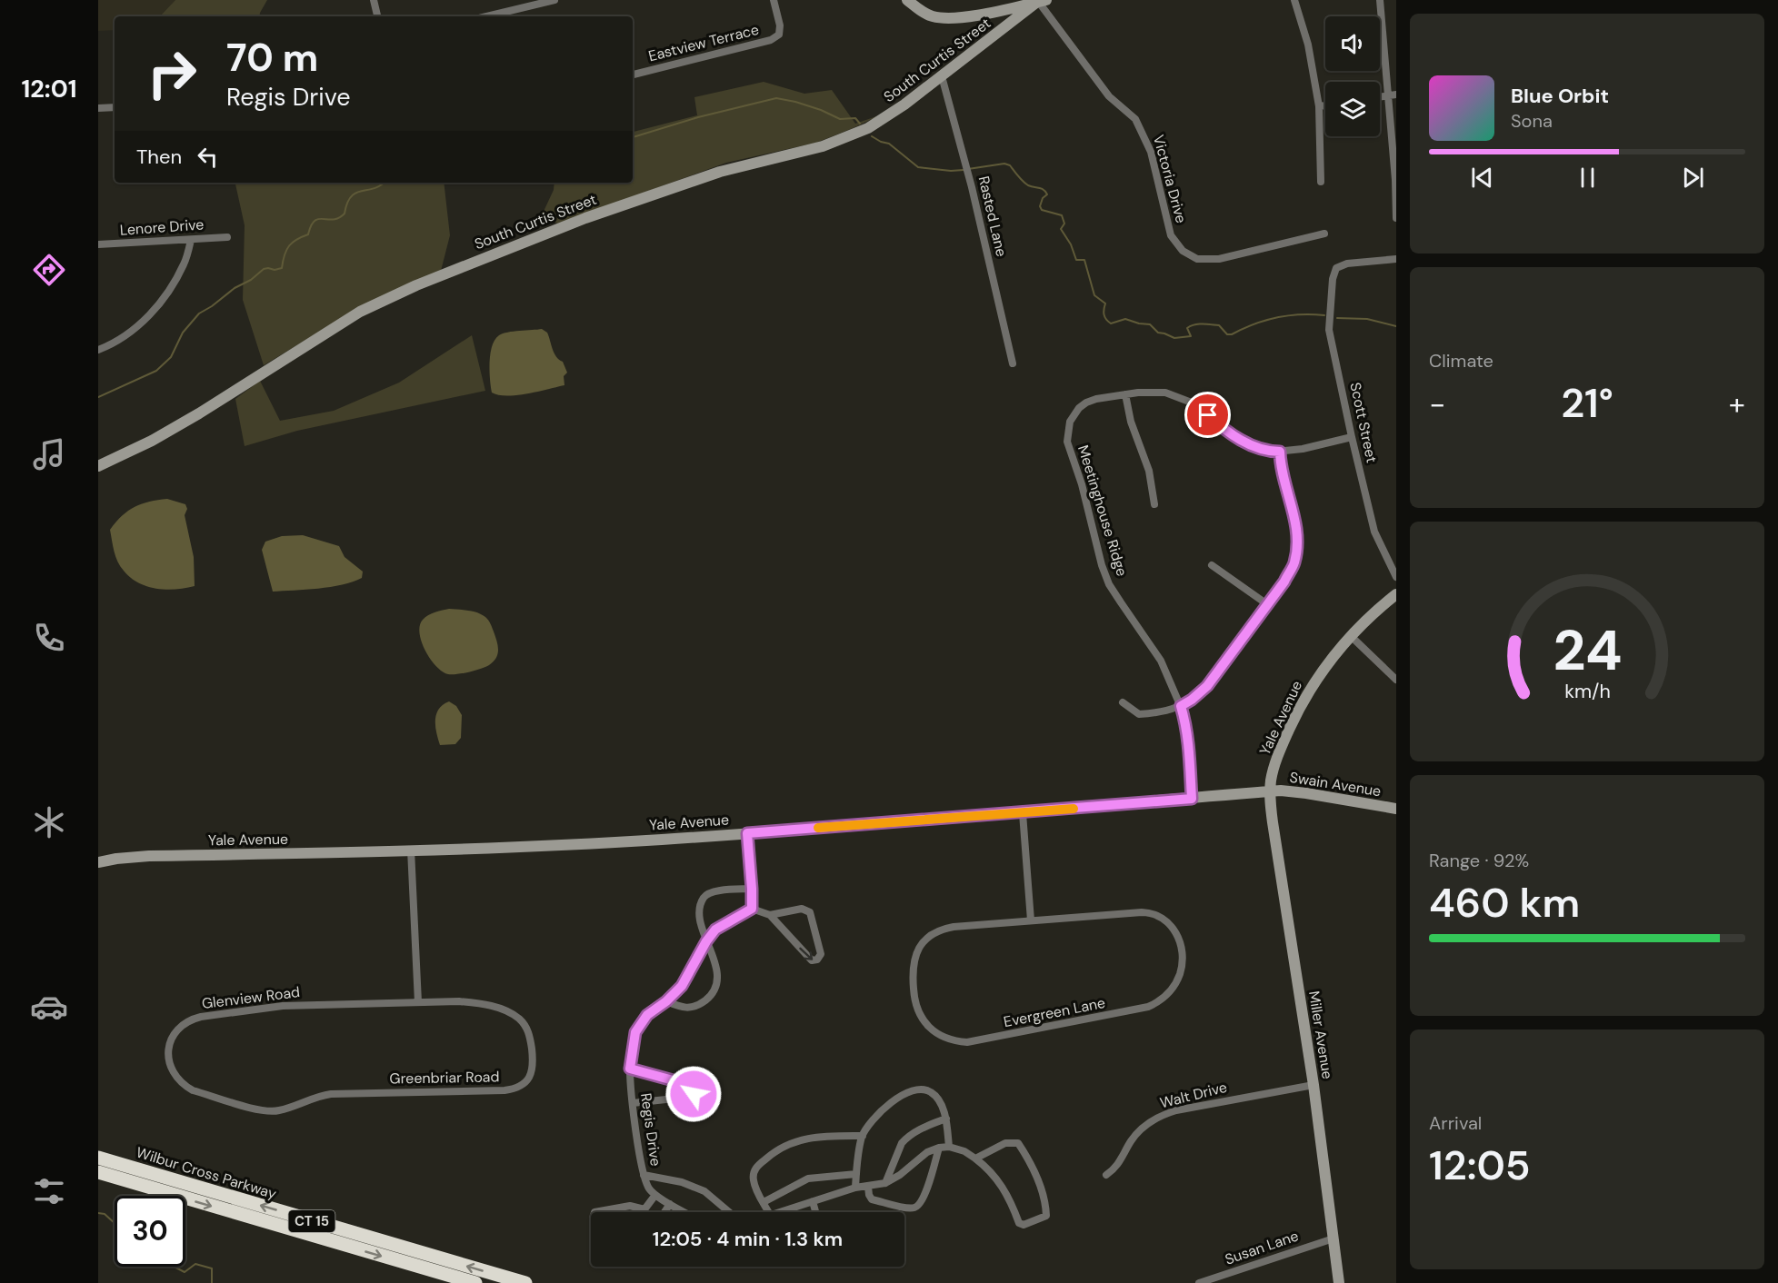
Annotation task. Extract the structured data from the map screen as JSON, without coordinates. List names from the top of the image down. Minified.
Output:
{"streets":{"highway":["Wilbur Cross Parkway","CT 15"],"street":["Eastview Terrace","South Curtis Street","Victoria Drive","Rasted Lane","Lenore Drive","Scott Street","Meetinghouse Ridge","Yale Avenue","Swain Avenue","Glenview Road","Evergreen Lane","Miller Avenue","Greenbriar Road","Walt Drive","Regis Drive","Susan Lane"]},"crossings":[["South Curtis Street","Victoria Drive"],["South Curtis Street","Rasted Lane"],["Scott Street","Meetinghouse Ridge"],["Meetinghouse Ridge","Yale Avenue"],["Yale Avenue","Swain Avenue"],["Yale Avenue","Miller Avenue"],["Swain Avenue","Miller Avenue"],["Glenview Road","Greenbriar Road"],["Miller Avenue","Walt Drive"],["Miller Avenue","Susan Lane"]],"page":{"tabs":"12:01","turn":["70 m","Regis Drive"],"song":["Blue Orbit","Sona"],"then":"Then","tile":["Climate",["Range · 92%","460 km"],["Arrival","12:05"]],"heat":["−","21°","+"],"limit":"30","trip":"12:05 · 4 min · 1.3 km","gauge":["24","km/h"]}}
